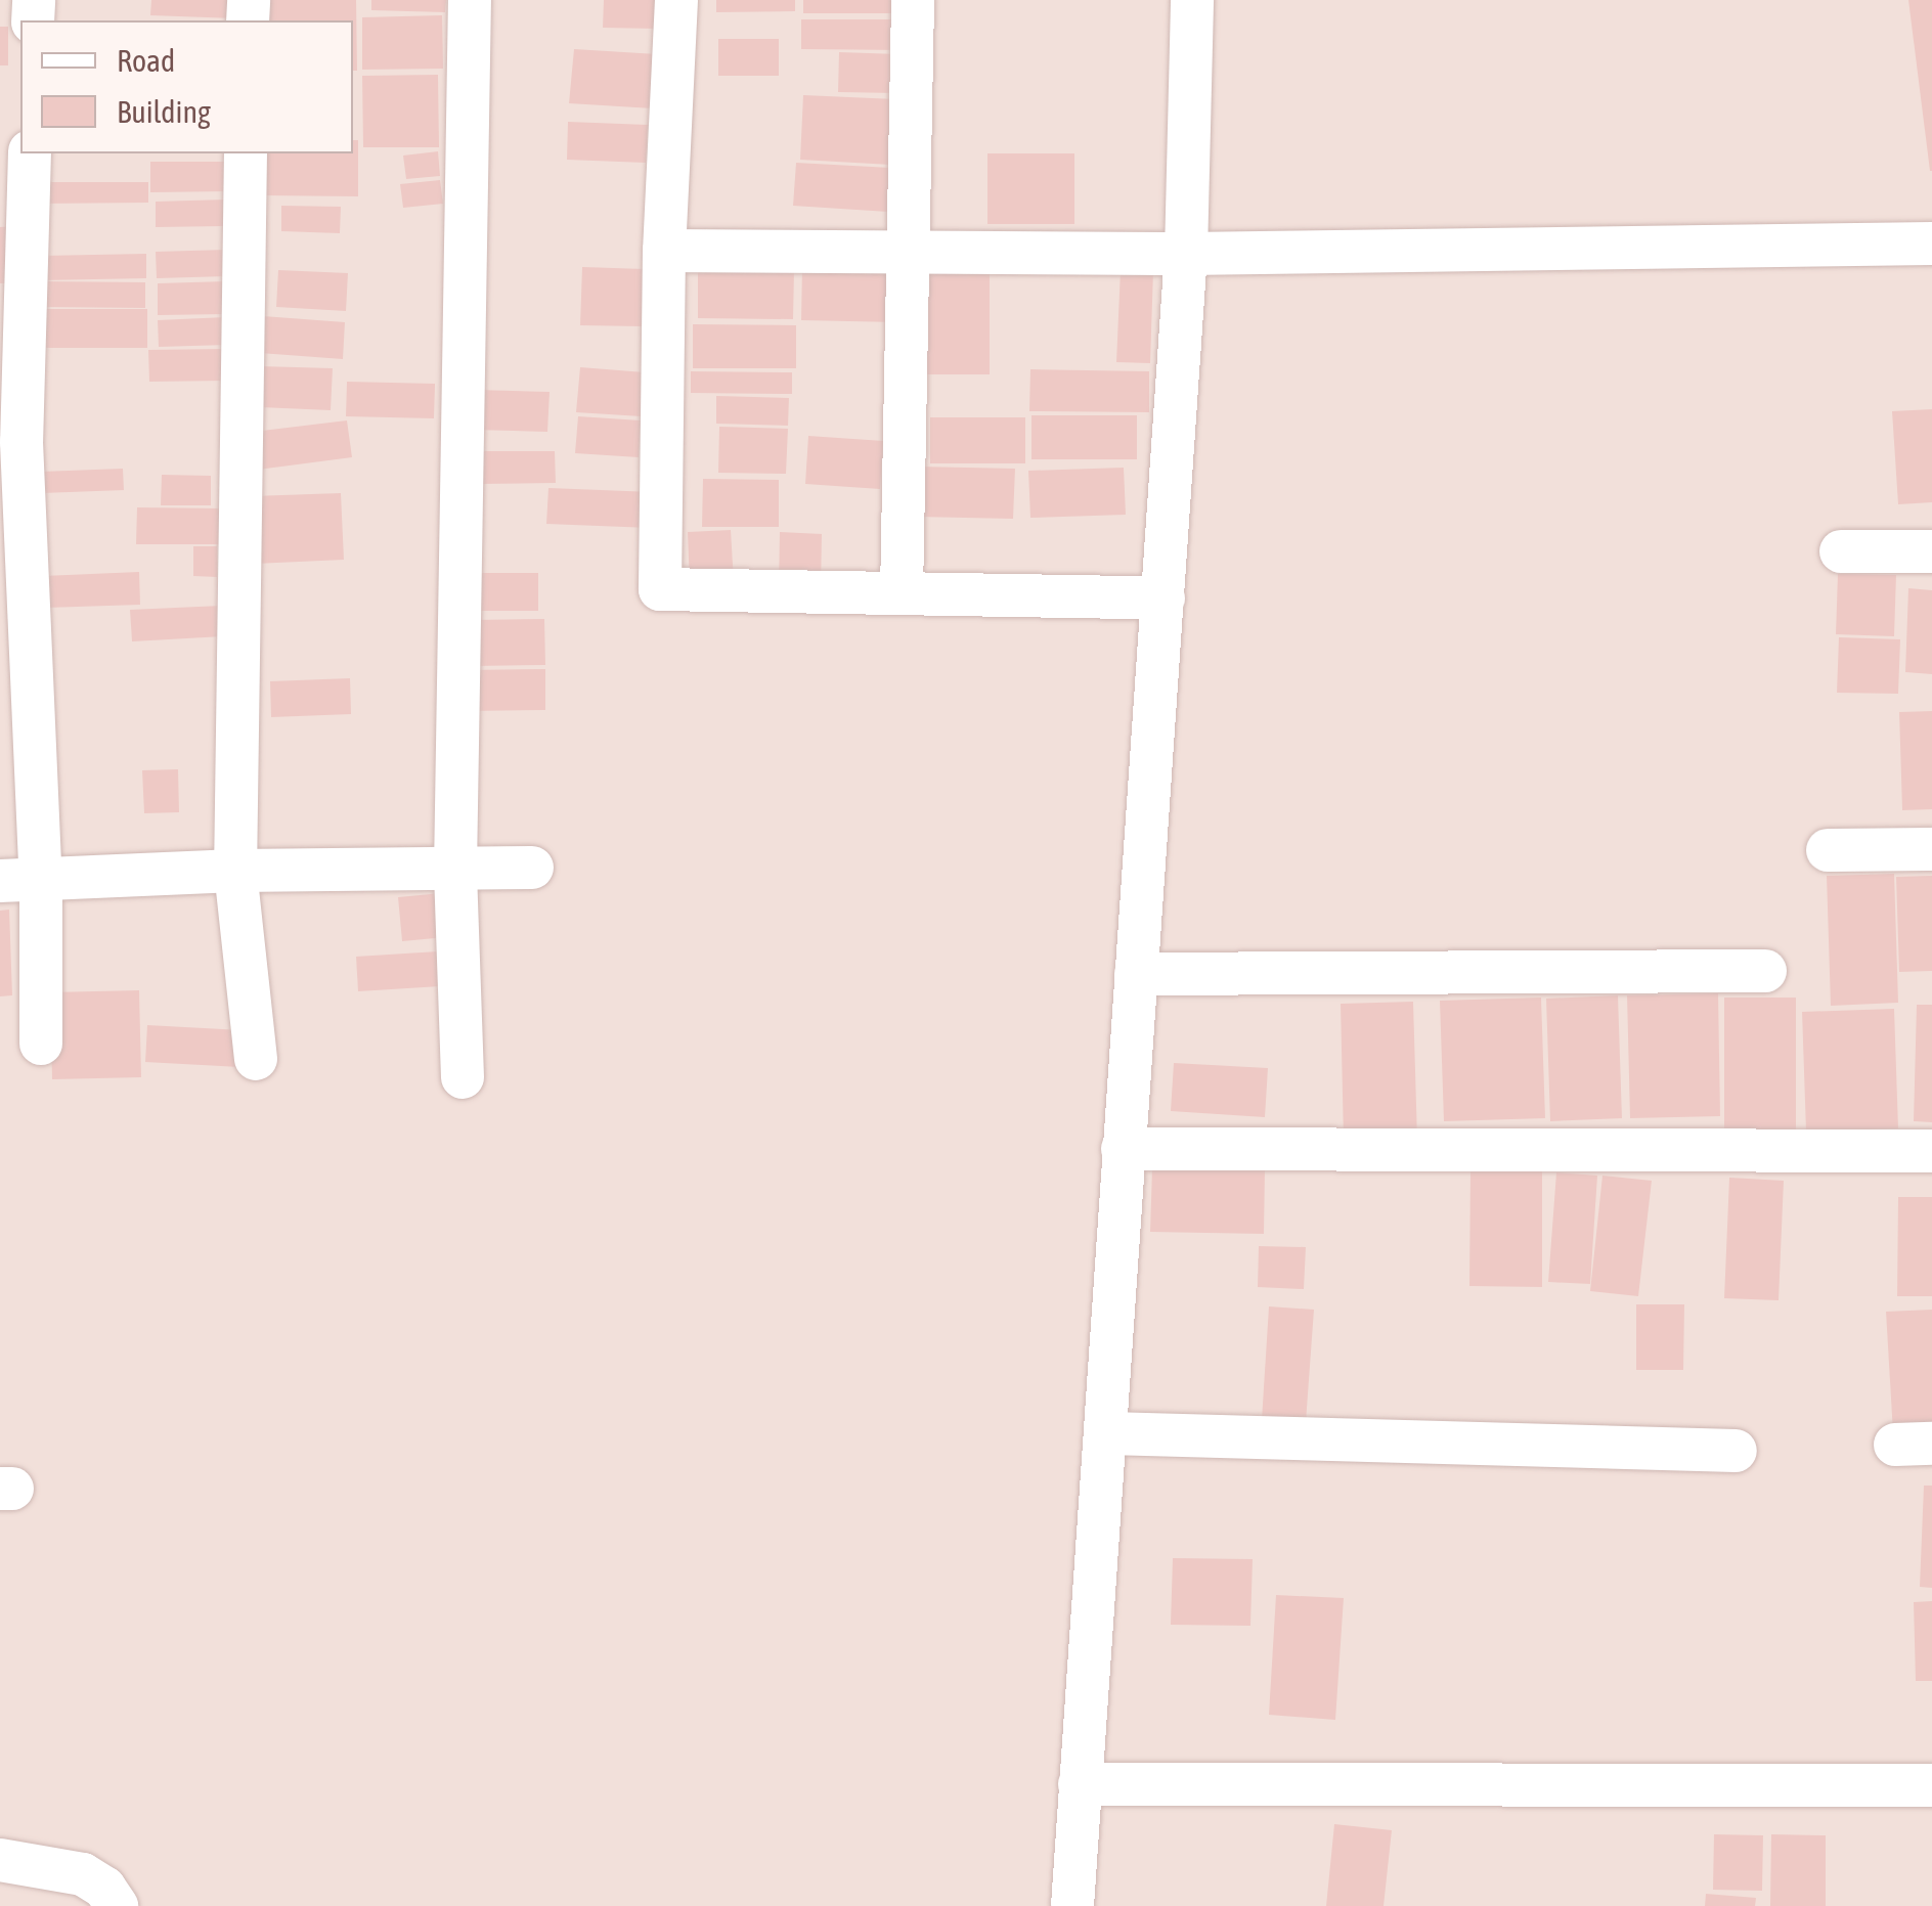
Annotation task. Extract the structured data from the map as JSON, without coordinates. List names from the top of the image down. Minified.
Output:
{"legend":["Road","Building"]}
